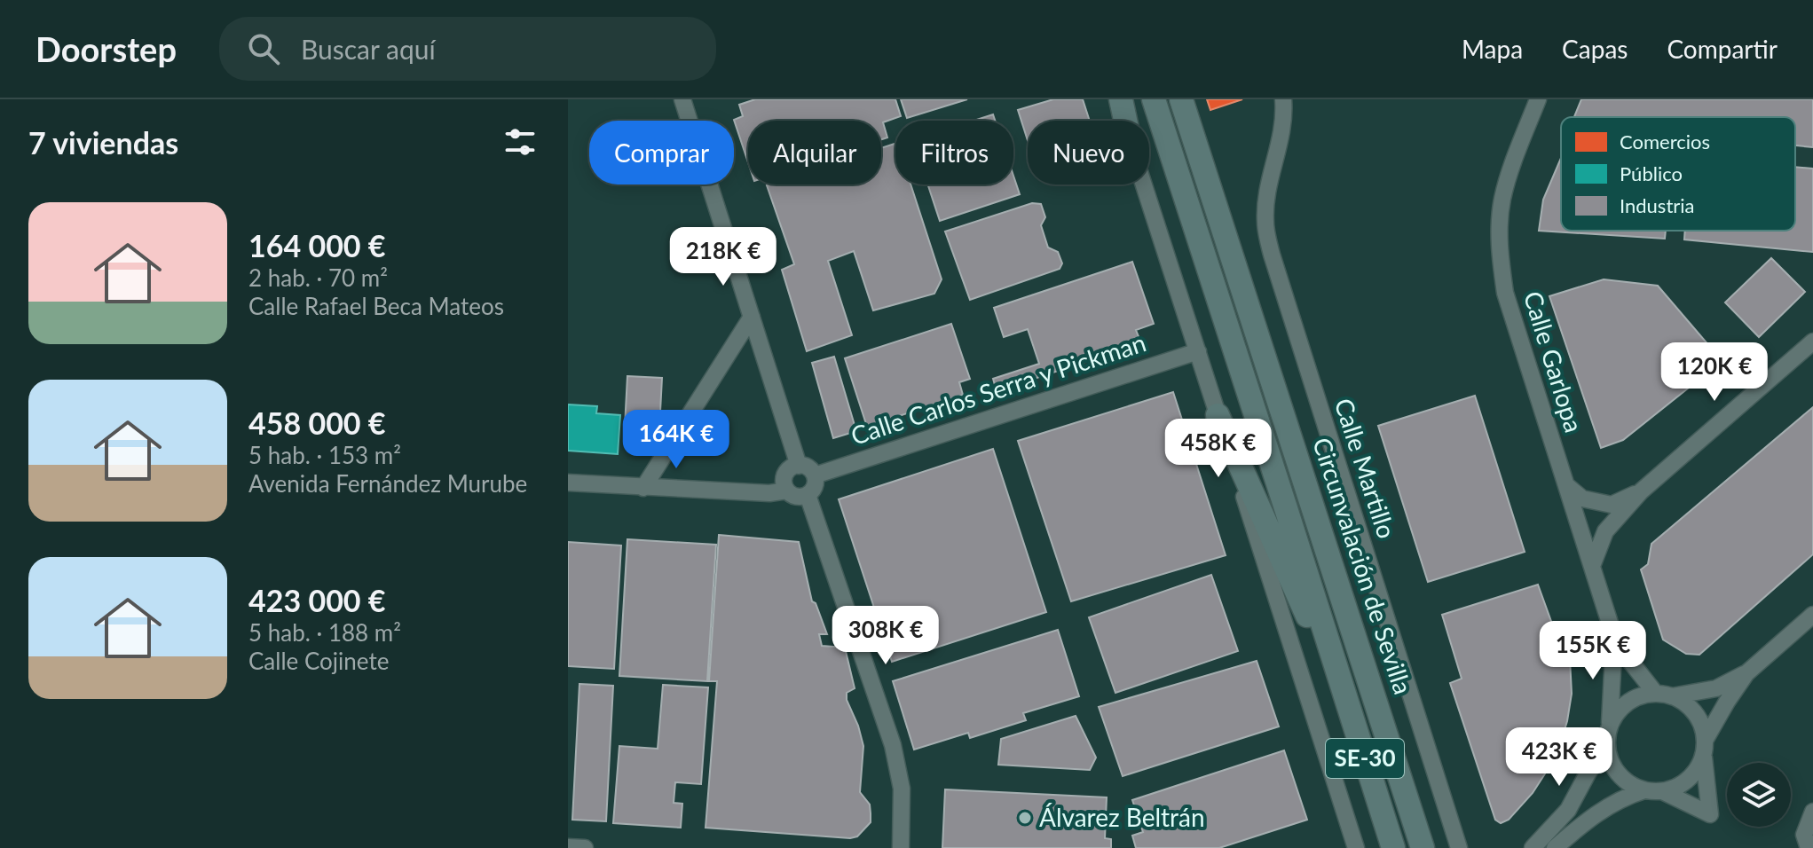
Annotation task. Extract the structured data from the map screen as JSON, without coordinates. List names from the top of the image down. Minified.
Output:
{"streets":{"highway":["Circunvalación de Sevilla","SE-30"],"street":["Calle Garlopa","Calle Carlos Serra y Pickman","Calle Martillo"]},"places":["Álvarez Beltrán"],"legend":["Comercios","Público","Industria"],"page":{"header":"Doorstep","search":"Buscar aquí","nav":["Mapa","Capas","Compartir"],"heading":"7 viviendas","chip":["Comprar","Alquilar","Filtros","Nuevo"],"list":[{"name":"164 000 €","note":"2 hab. · 70 m² · Calle Rafael Beca Mateos"},{"name":"458 000 €","note":"5 hab. · 153 m² · Avenida Fernández Murube"},{"name":"423 000 €","note":"5 hab. · 188 m² · Calle Cojinete"}],"price":["218K €","120K €","164K €","458K €","308K €","155K €","423K €"]}}
